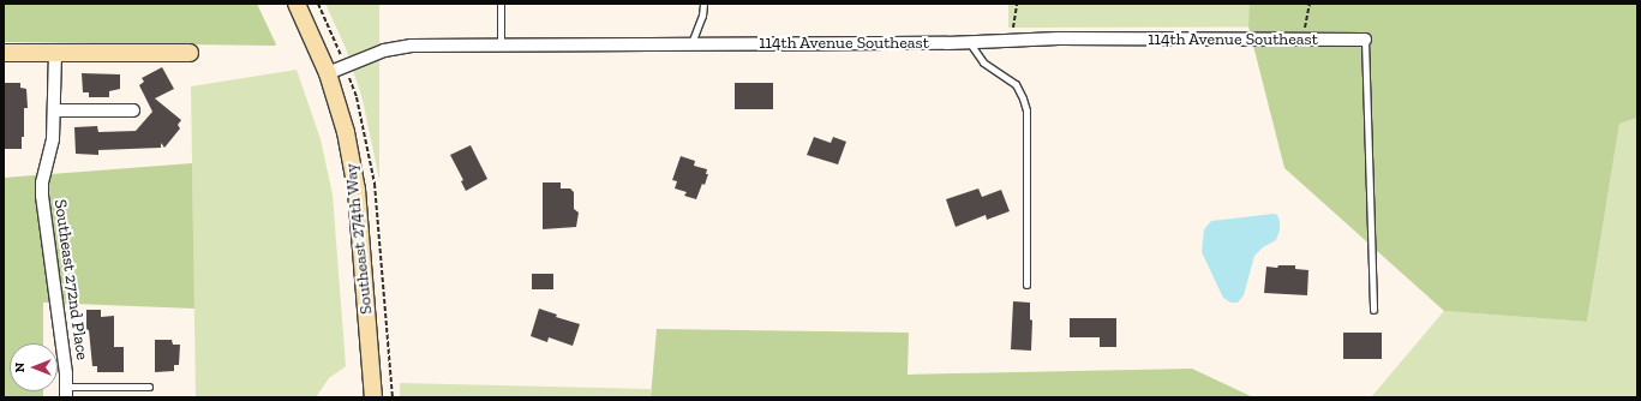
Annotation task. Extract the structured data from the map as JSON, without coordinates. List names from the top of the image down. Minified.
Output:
{"streets":{"main road":["Southeast 274th Way"],"street":["114th Avenue Southeast","Southeast 272nd Place"]},"crossings":[["114th Avenue Southeast","Southeast 274th Way"]],"north":"left"}
